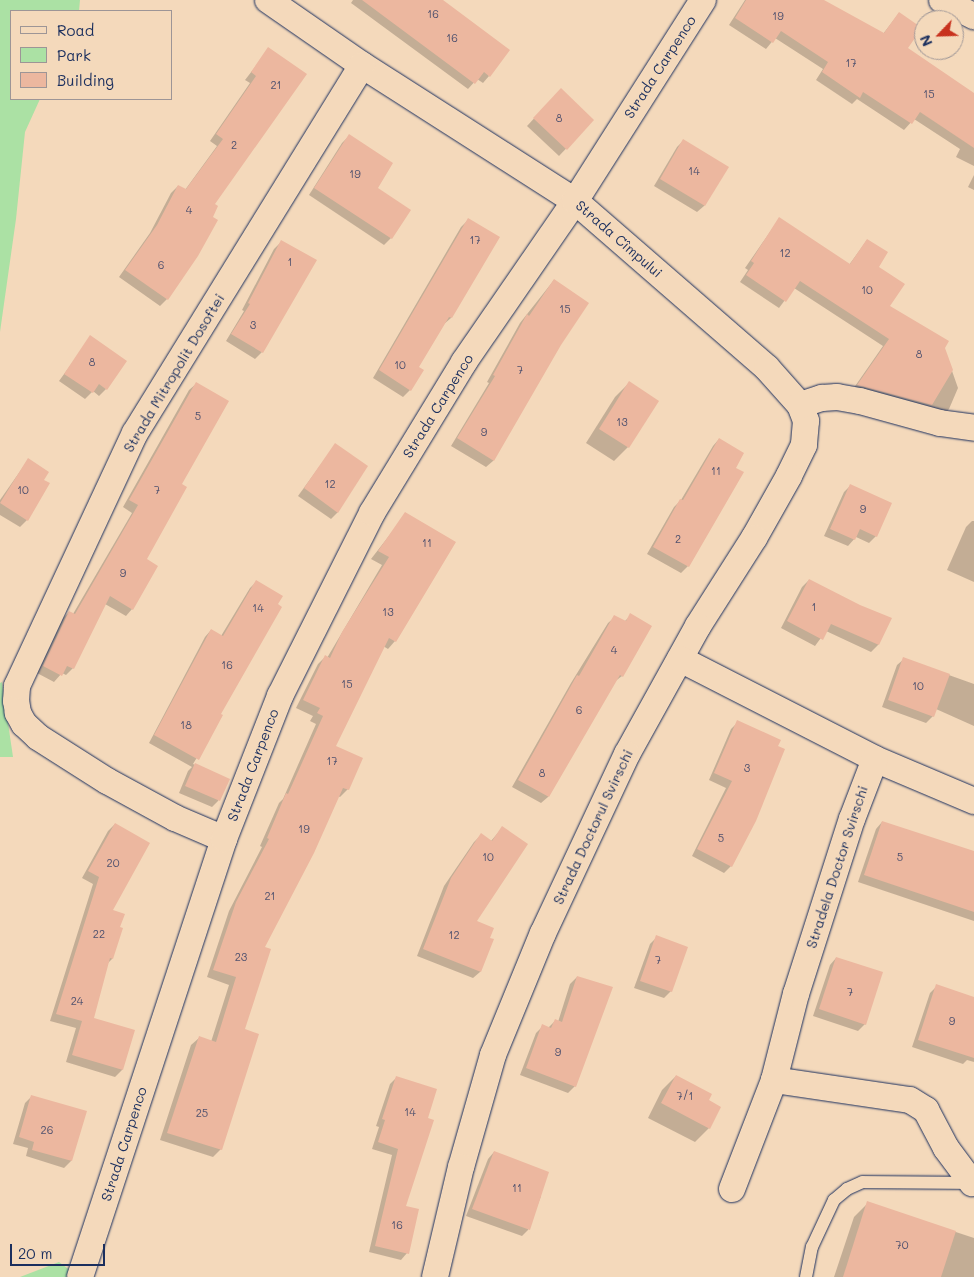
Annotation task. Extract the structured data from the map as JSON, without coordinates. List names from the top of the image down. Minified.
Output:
{"streets":{"street":["Strada Carpenco","Strada Cîmpului","Strada Mitropolit Dosoftei","Strada Doctorul Svirschi","Stradela Doctor Svirschi"]},"crossings":[["Strada Carpenco","Strada Cîmpului"],["Strada Carpenco","Strada Mitropolit Dosoftei"],["Strada Cîmpului","Strada Mitropolit Dosoftei"],["Strada Cîmpului","Strada Doctorul Svirschi"]],"house_numbers":["16","19","16","17","21","15","8","2","14","19","4","17","12","1","6","10","15","3","8","8","10","7","5","13","9","11","12","10","7","9","2","11","9","1","14","13","4","16","15","10","6","18","17","3","8","19","5","10","5","20","21","22","12","23","7","7","24","9","9","7/1","14","25","26","11","16","70"],"legend":["Road","Park","Building"],"scale_bar":"20 m","north":"bottom left"}
